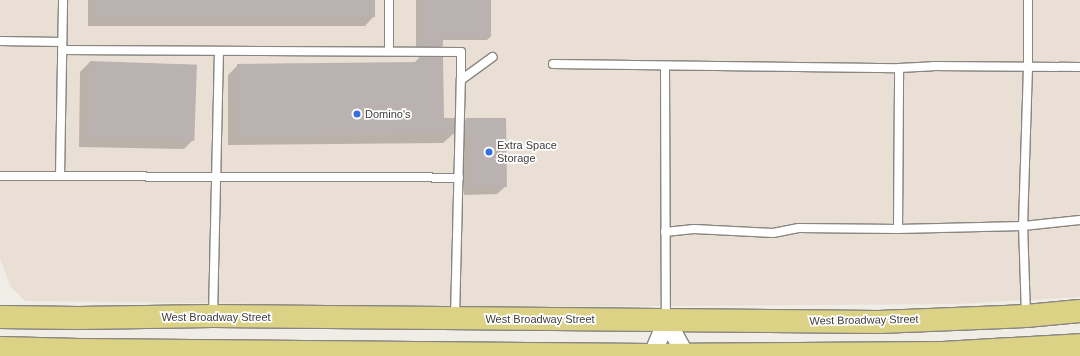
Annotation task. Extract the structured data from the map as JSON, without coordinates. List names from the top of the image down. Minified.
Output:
{"streets":{"main road":["West Broadway Street"]},"places":["Domino's","Extra Space Storage"]}
